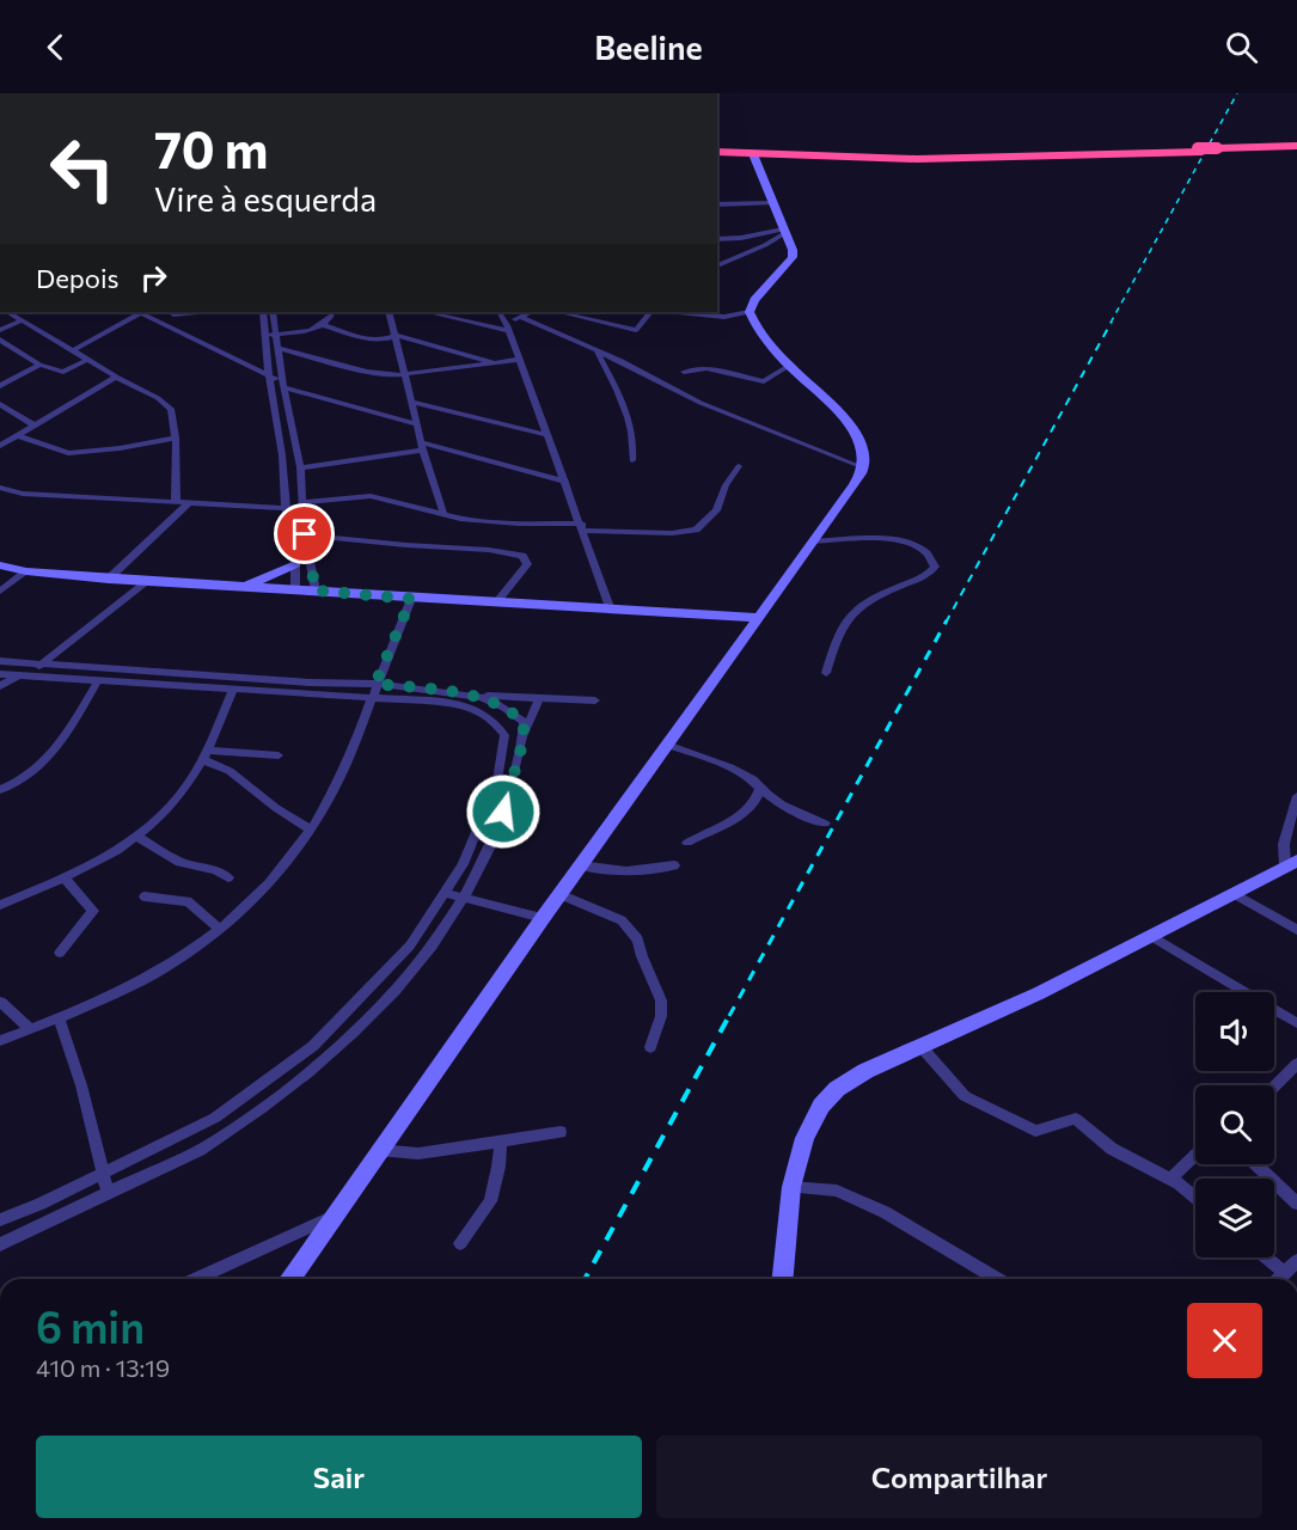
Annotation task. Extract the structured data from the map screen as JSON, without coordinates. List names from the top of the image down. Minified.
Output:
{"page":{"header":"Beeline","turn":["70 m","Vire à esquerda"],"then":"Depois","heading":["6 min","410 m · 13:19"],"buttons":["Sair","Compartilhar"]}}
